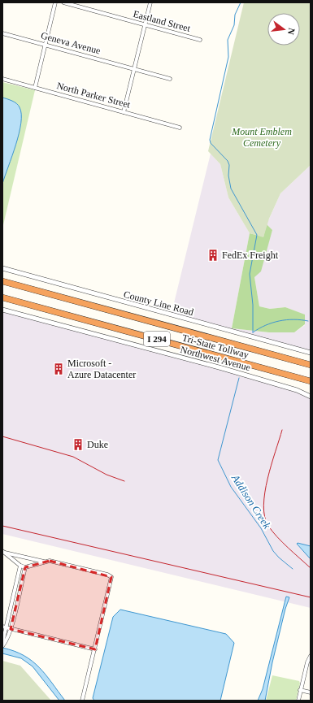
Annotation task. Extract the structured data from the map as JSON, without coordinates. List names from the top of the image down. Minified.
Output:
{"streets":{"highway":["I 294","Tri-State Tollway"],"street":["Eastland Street","Geneva Avenue","North Parker Street","County Line Road","Northwest Avenue"]},"water":["Addison Creek"],"parks":["Mount Emblem Cemetery"],"places":{"building":["FedEx Freight","Microsoft - Azure Datacenter","Duke"]},"north":"right"}
